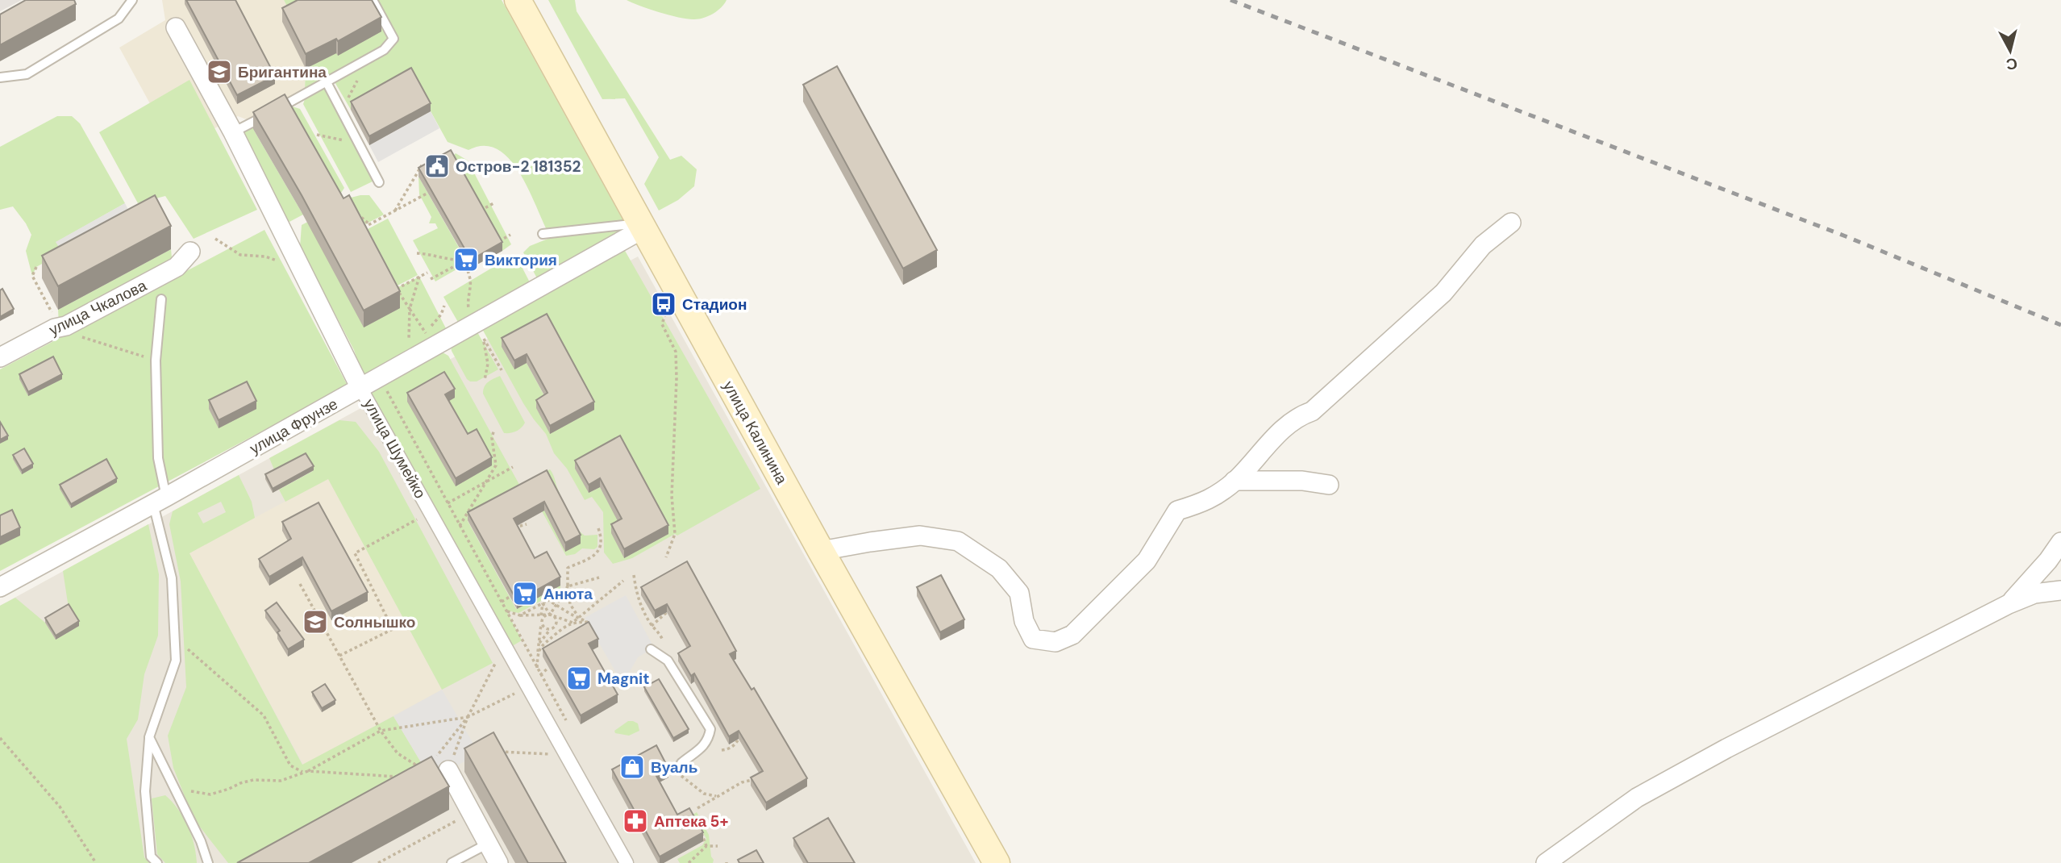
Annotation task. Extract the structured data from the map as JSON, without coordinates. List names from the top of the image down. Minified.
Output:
{"streets":{"main road":["улица Калинина"],"street":["улица Чкалова","улица Фрунзе","улица Шумейко"]},"crossings":[["улица Фрунзе","улица Калинина"],["улица Фрунзе","улица Шумейко"]],"places":{"school or university":["Бригантина","Солнышко"],"public building":["Остров-2 181352"],"supermarket":["Виктория","Анюта","Magnit"],"bus stop":["Стадион"],"shop":["Вуаль"],"pharmacy":["Аптека 5+"]},"north":"bottom"}
